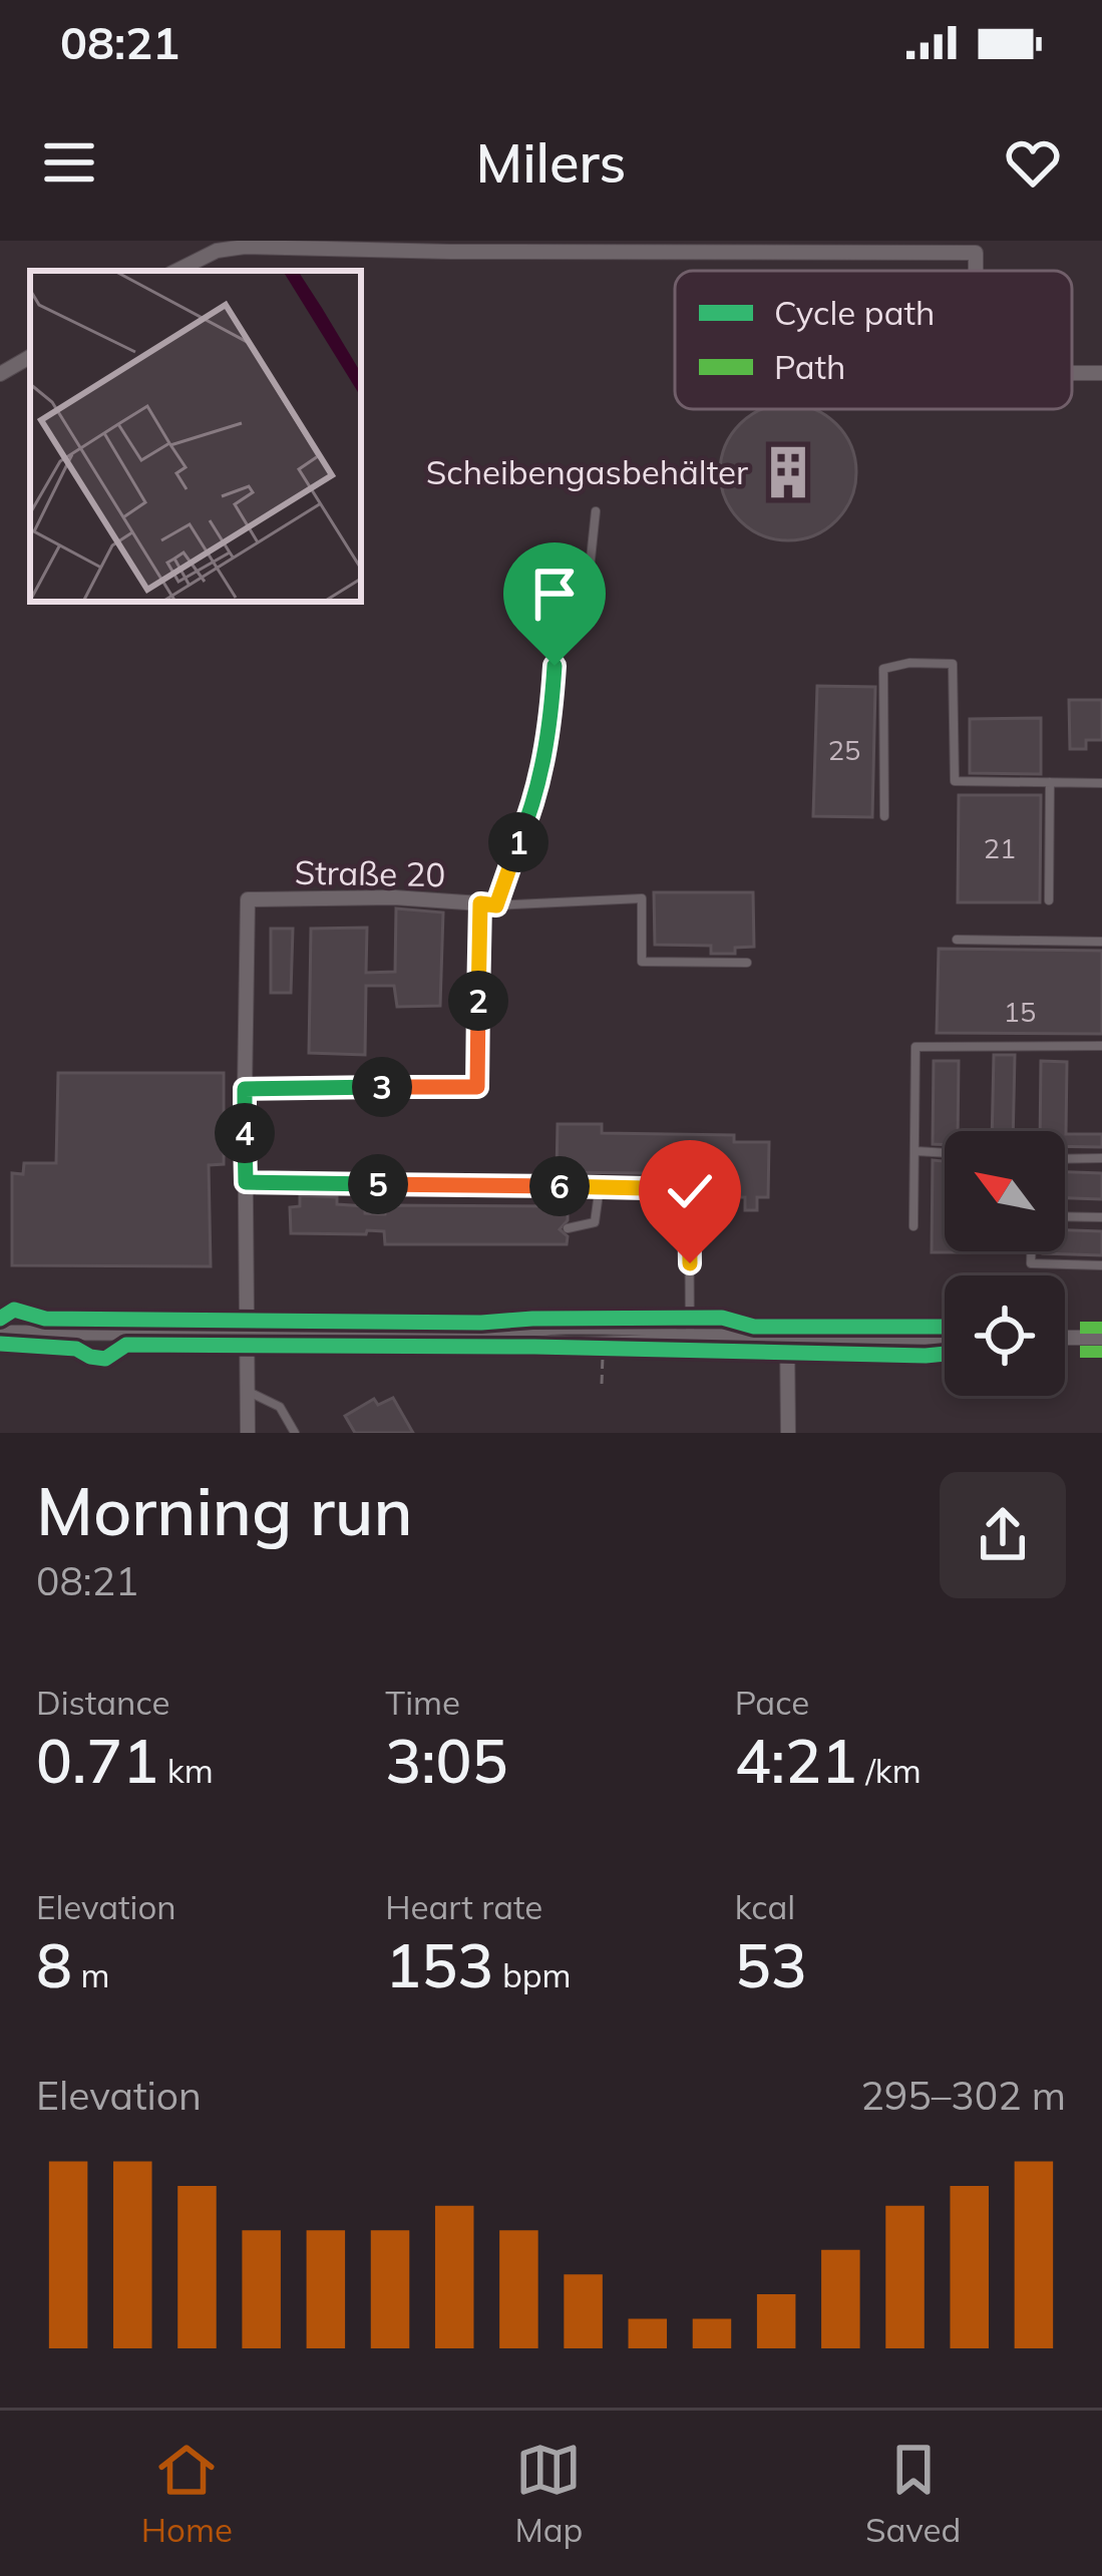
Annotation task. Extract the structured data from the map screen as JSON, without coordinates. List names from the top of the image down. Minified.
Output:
{"streets":{"street":["Straße 20"]},"places":{"building":["Scheibengasbehälter"]},"house_numbers":["25","21","15"],"legend":["Cycle path","Path"],"north":"top left","page":{"status":"08:21","header":"Milers","pins":["1","2","3","4","5","6"],"heading":["Morning run","08:21"],"stats":[["Distance","0.71 km"],["Time","3:05"],["Pace","4:21 /km"],["Elevation","8 m"],["Heart rate","153 bpm"],["kcal","53"]],"chart":["Elevation","295–302 m"],"tabs":["Home","Map","Saved"]}}
